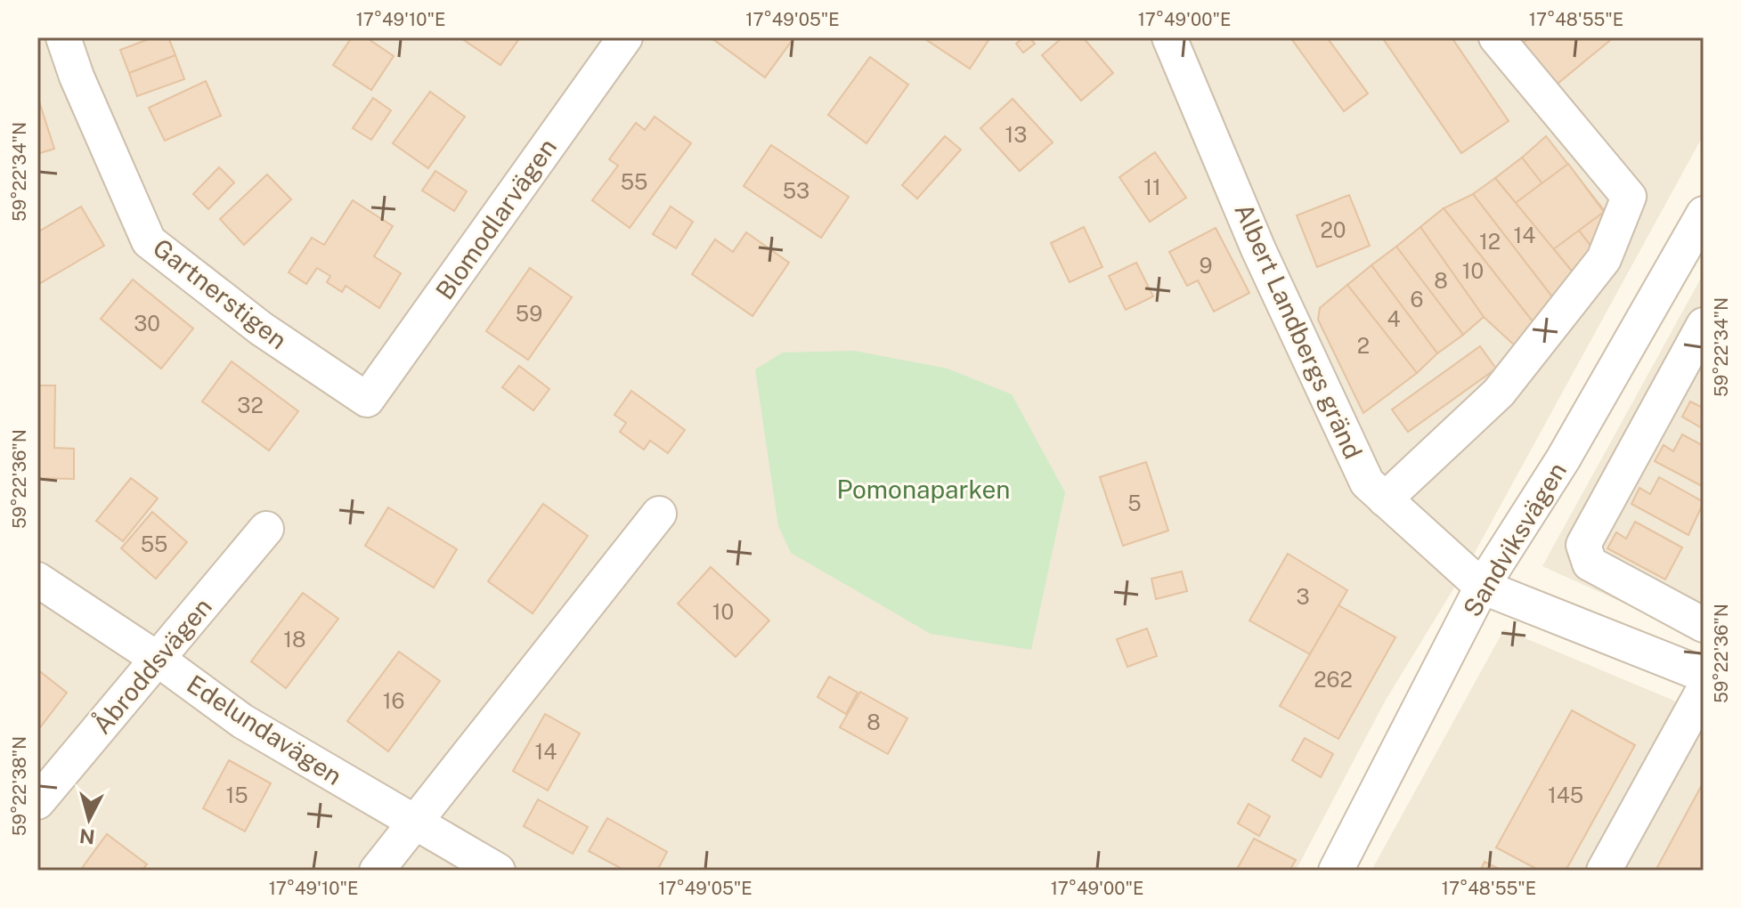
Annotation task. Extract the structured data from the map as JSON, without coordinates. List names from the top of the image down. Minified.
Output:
{"streets":{"street":["Blomodlarvägen","Gartnerstigen","Albert Landbergs gränd","Sandviksvägen","Åbroddsvägen","Edelundavägen"]},"crossings":[["Blomodlarvägen","Gartnerstigen"],["Albert Landbergs gränd","Sandviksvägen"],["Åbroddsvägen","Edelundavägen"]],"parks":["Pomonaparken"],"house_numbers":["13","55","11","53","20","14","12","9","10","8","6","59","4","30","2","32","5","55","3","10","18","262","16","8","14","15","145"],"north":"bottom","coordinates":["17°49'10\"E","17°49'05\"E","17°49'00\"E","17°48'55\"E","59°22'34\"N","59°22'36\"N","59°22'38\"N"]}
